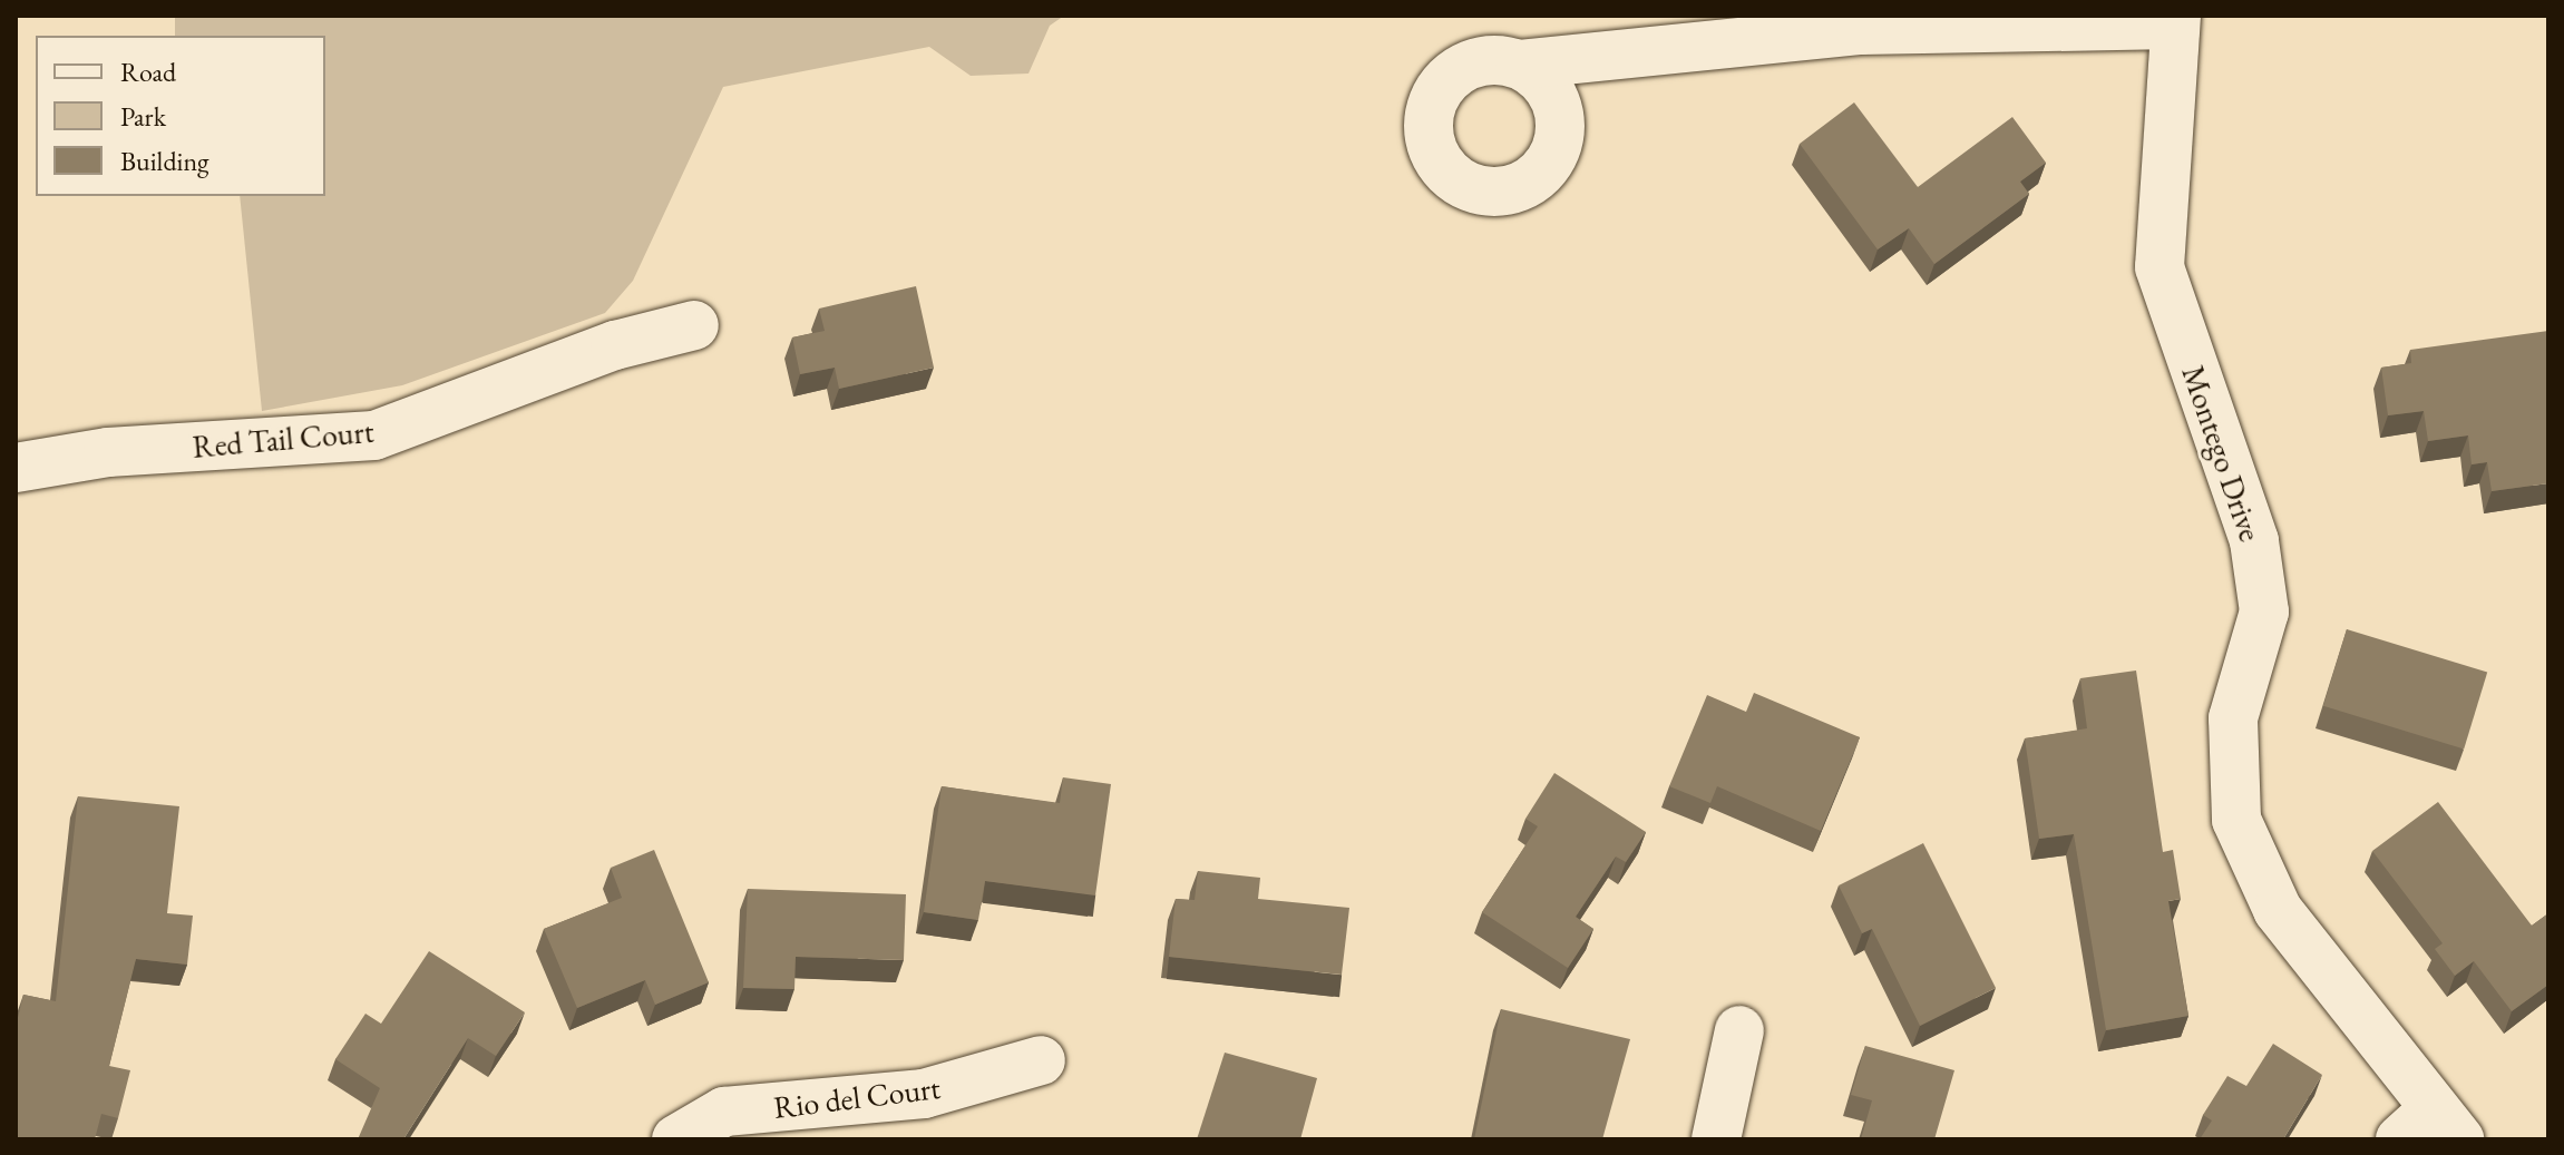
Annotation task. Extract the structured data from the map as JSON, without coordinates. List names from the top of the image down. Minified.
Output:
{"streets":{"street":["Red Tail Court","Montego Drive","Rio del Court"]},"legend":["Road","Park","Building"]}
